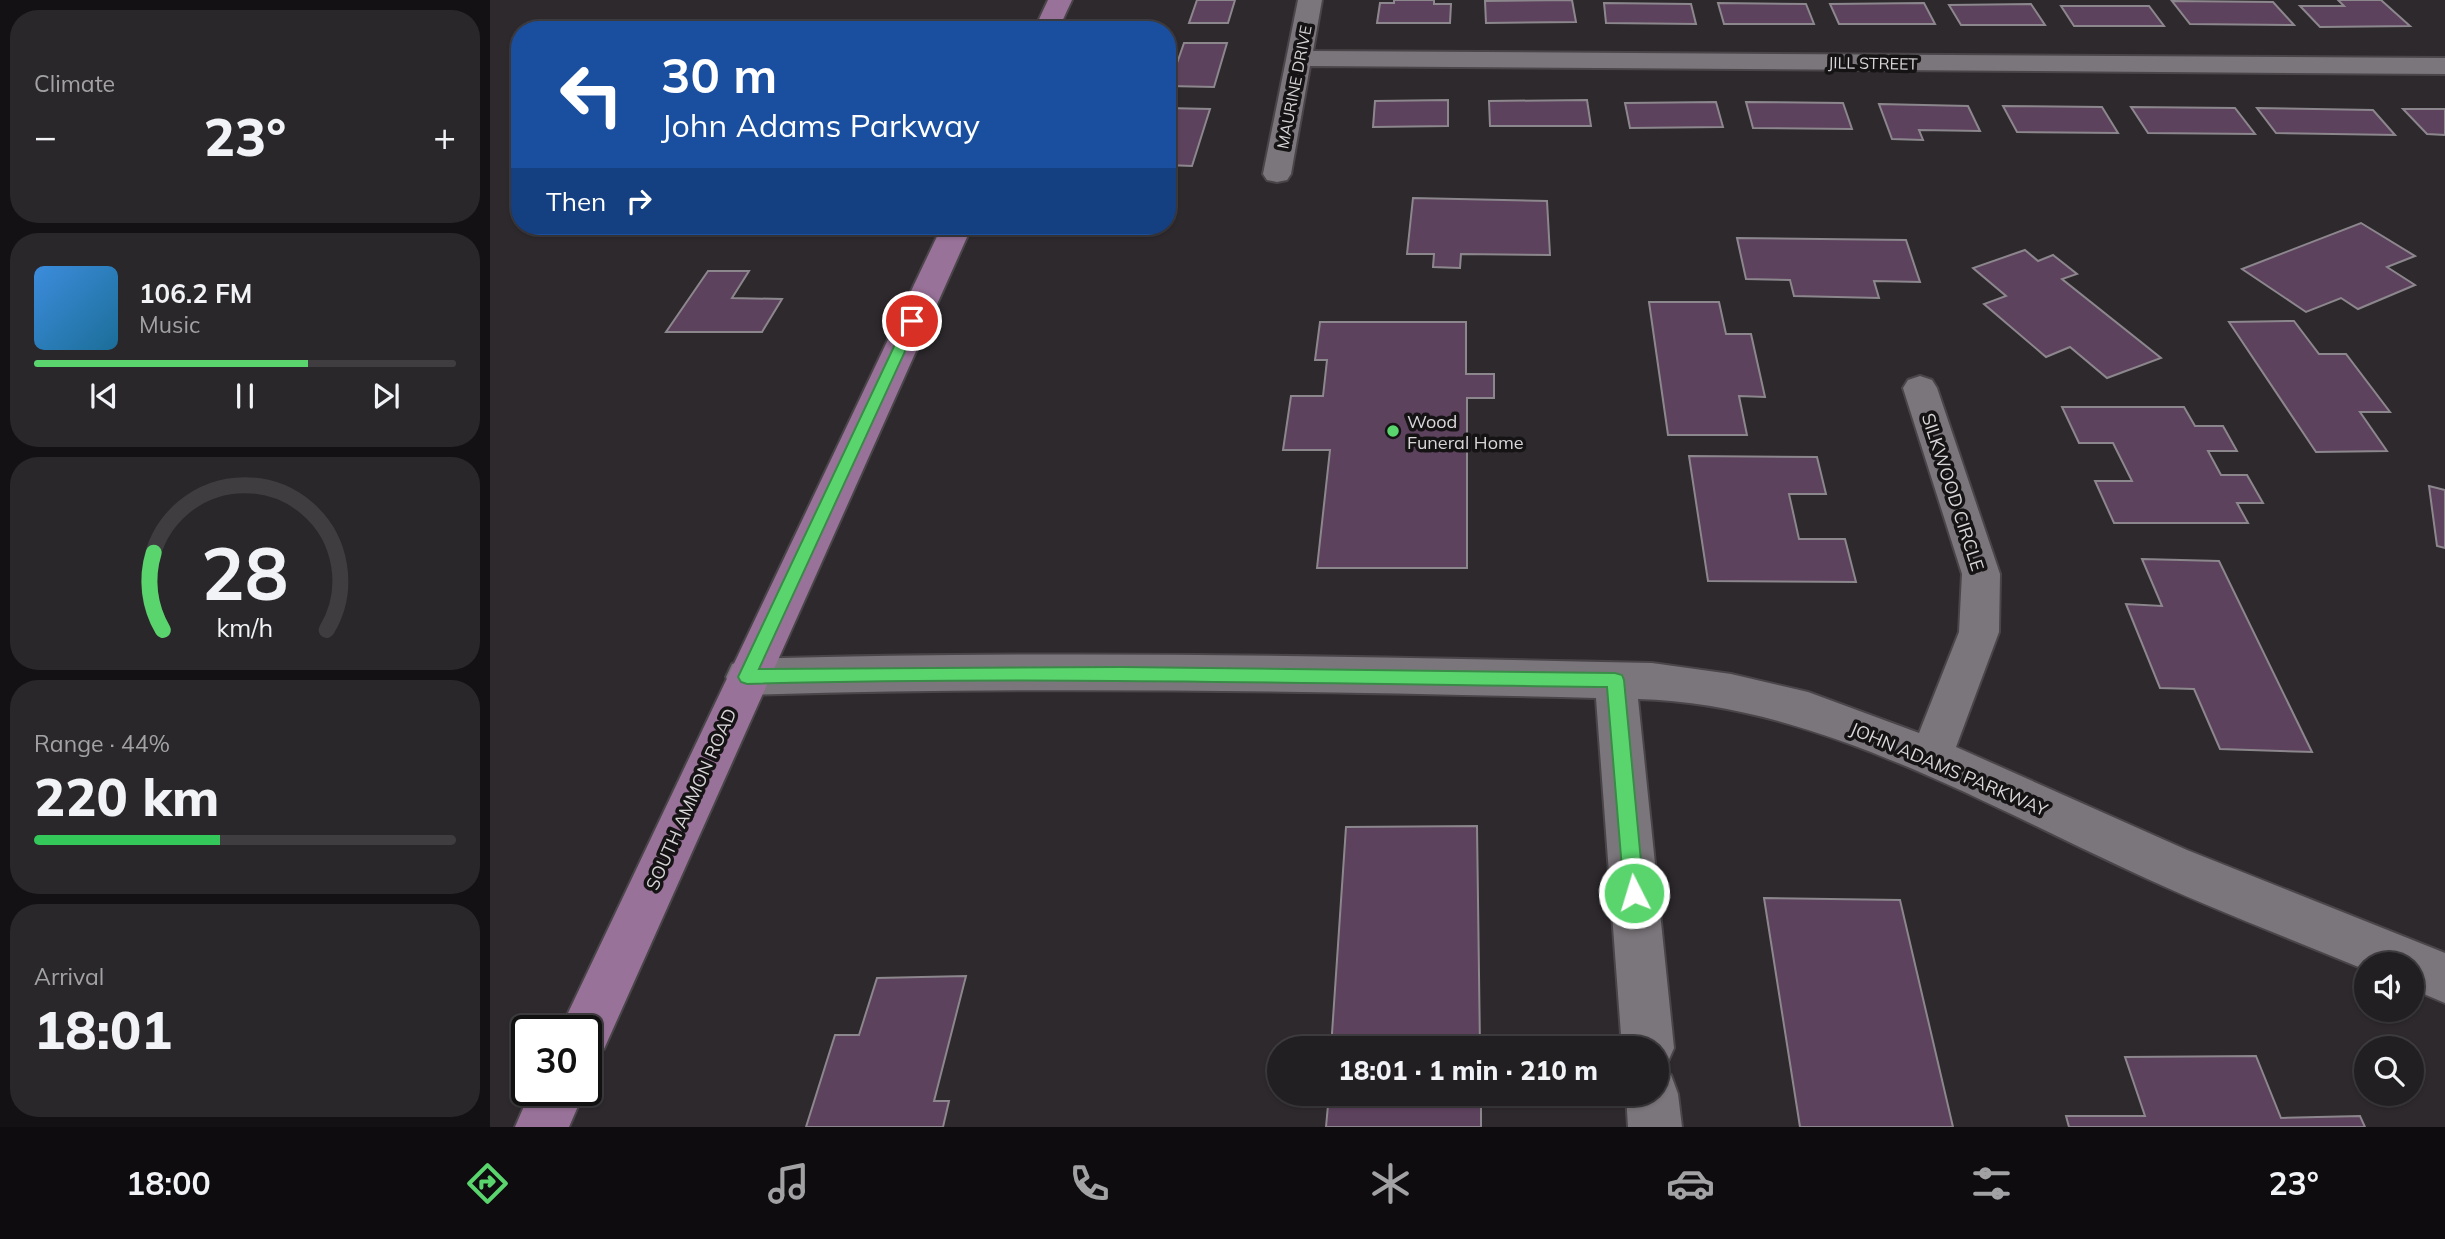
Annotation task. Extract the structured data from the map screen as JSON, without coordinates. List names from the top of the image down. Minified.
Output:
{"streets":{"main road":["SOUTH AMMON ROAD"],"street":["JILL STREET","MAURINE DRIVE","SILKWOOD CIRCLE","JOHN ADAMS PARKWAY"]},"crossings":[["JILL STREET","MAURINE DRIVE"],["SILKWOOD CIRCLE","JOHN ADAMS PARKWAY"],["JOHN ADAMS PARKWAY","SOUTH AMMON ROAD"]],"places":["Wood Funeral Home"],"page":{"tile":["Climate",["Range · 44%","220 km"],["Arrival","18:01"]],"turn":["30 m","John Adams Parkway"],"heat":["−","23°","+"],"then":"Then","song":["106.2 FM","Music"],"limit":"30","trip":"18:01 · 1 min · 210 m","tabs":["18:00","23°"],"gauge":["28","km/h"]}}
